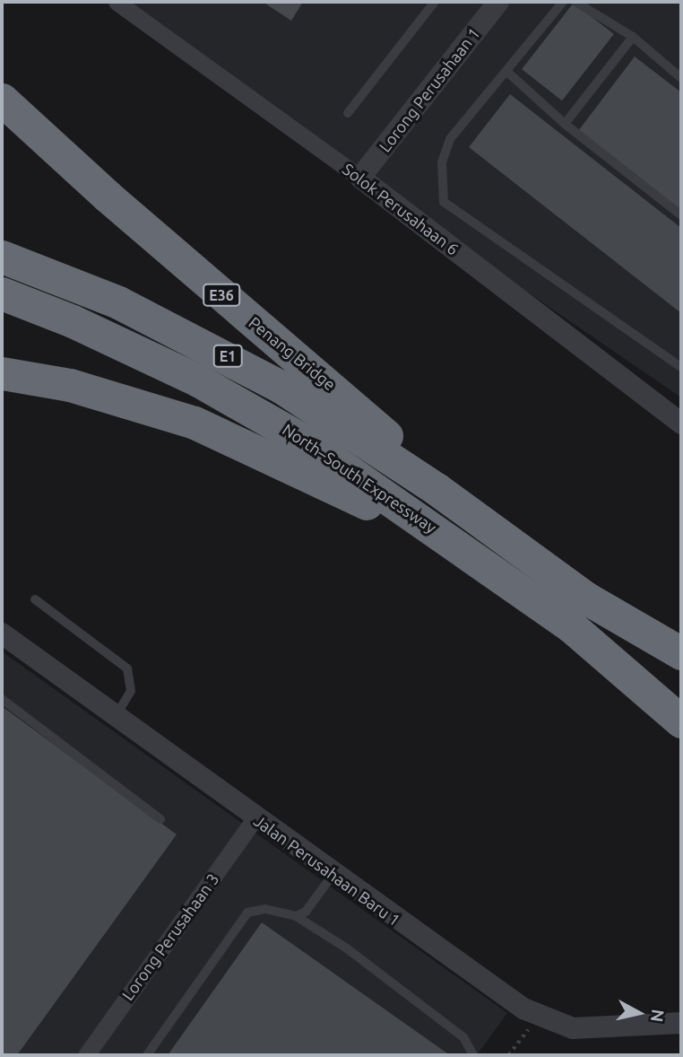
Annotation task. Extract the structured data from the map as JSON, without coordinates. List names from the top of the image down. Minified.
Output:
{"streets":{"highway":["E36","Penang Bridge","E1","North–South Expressway"],"street":["Lorong Perusahaan 1","Solok Perusahaan 6","Jalan Perusahaan Baru 1","Lorong Perusahaan 3"]},"crossings":[["Lorong Perusahaan 1","Solok Perusahaan 6"],["Penang Bridge","North–South Expressway"],["Jalan Perusahaan Baru 1","Lorong Perusahaan 3"]],"north":"right"}
